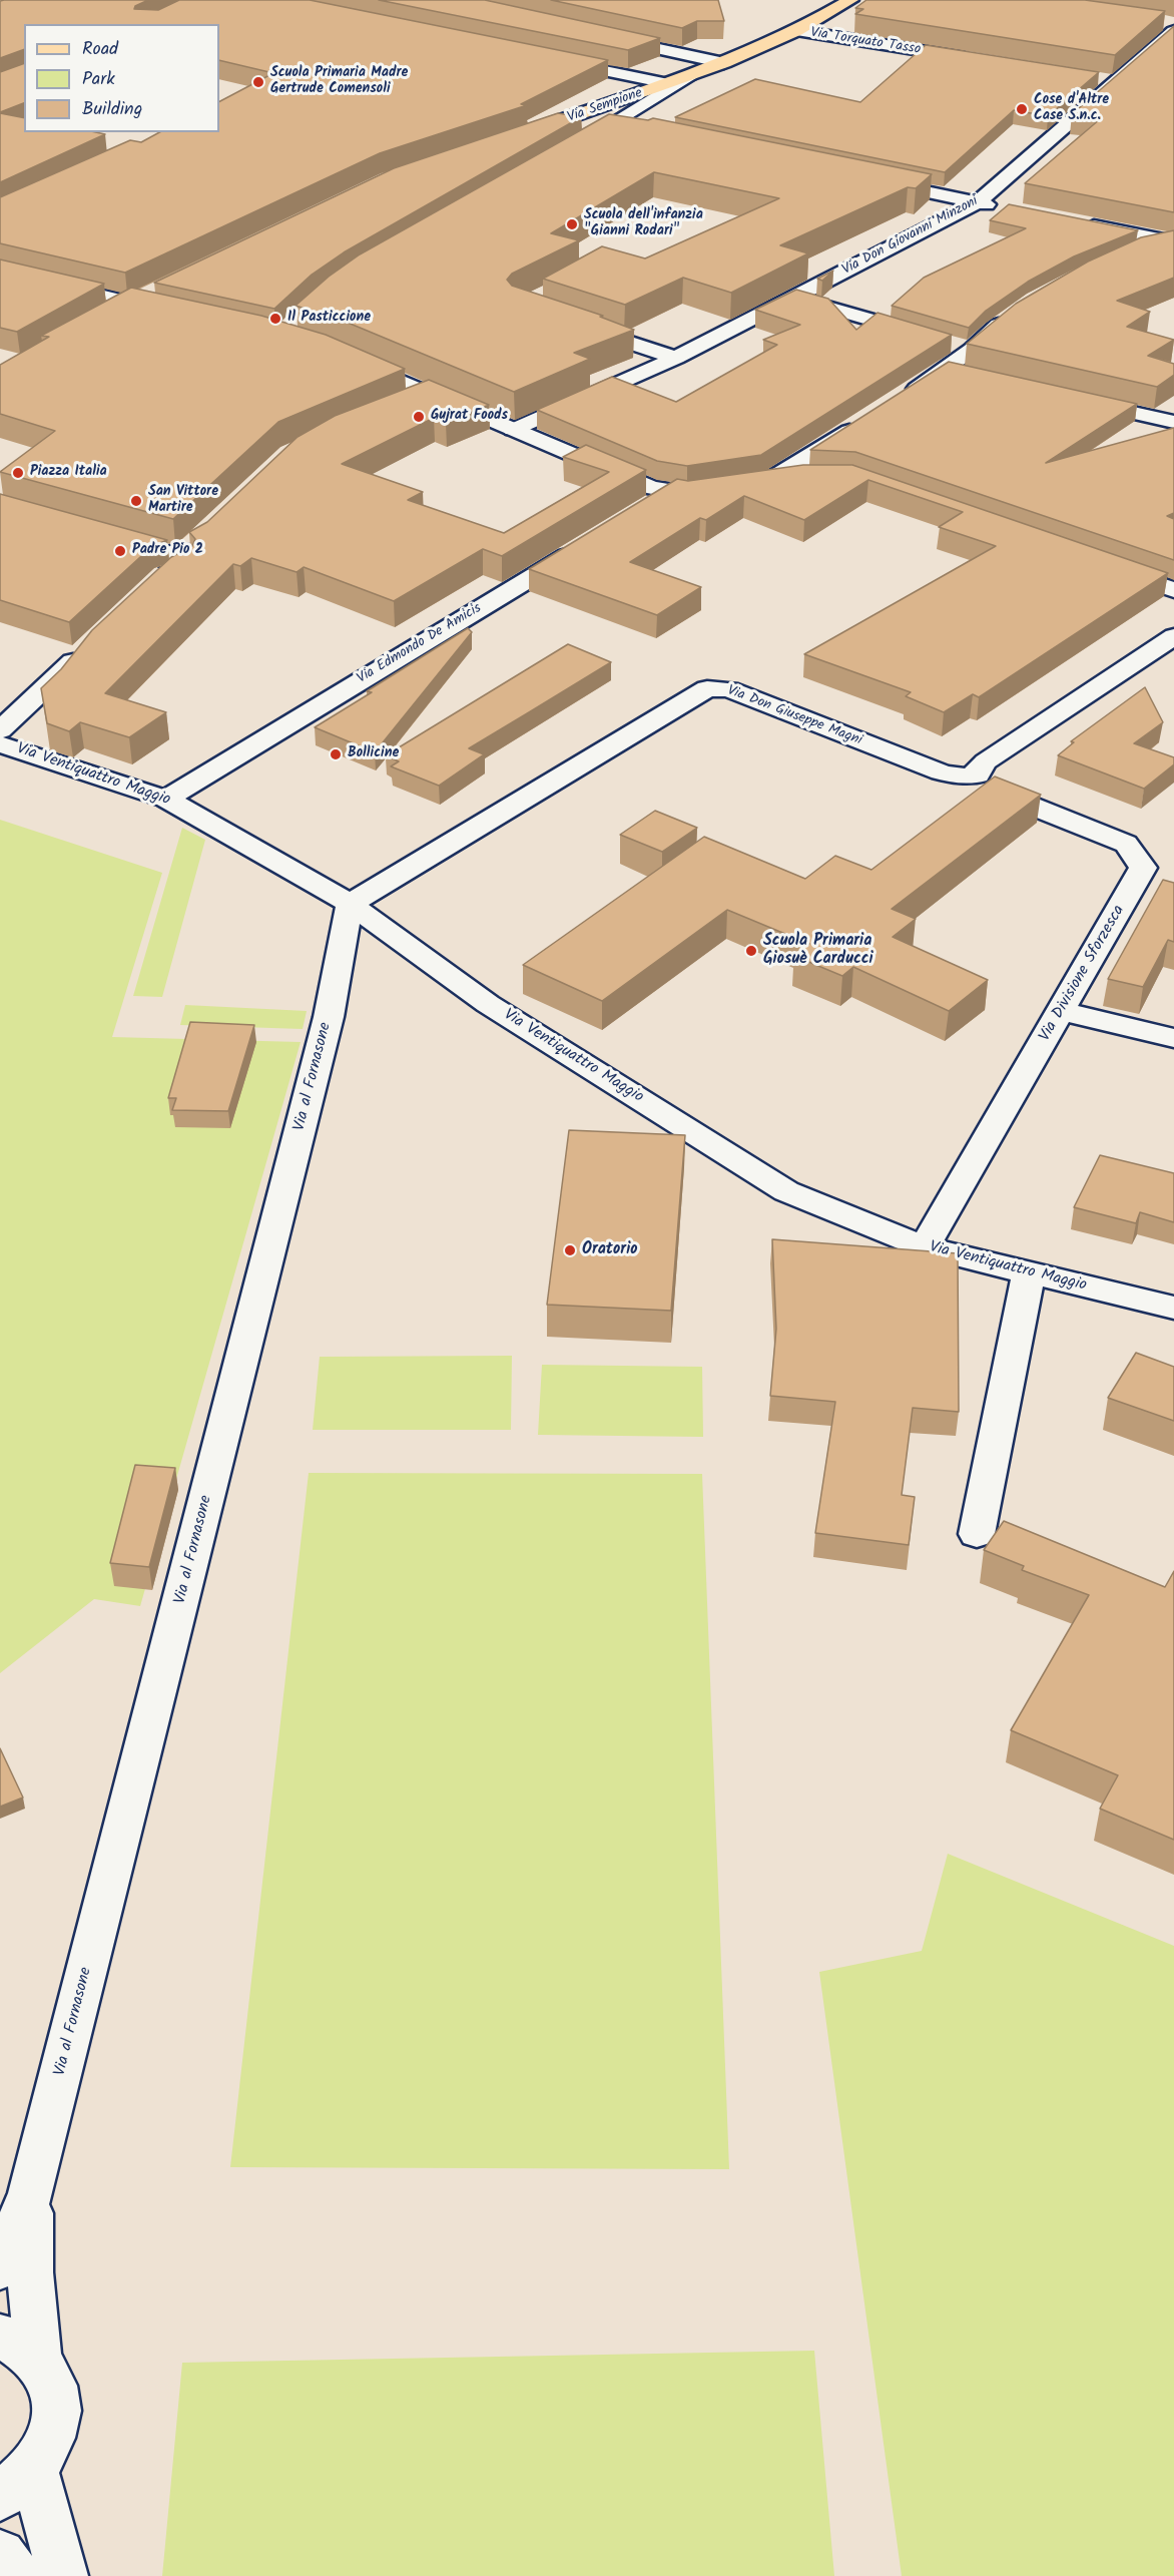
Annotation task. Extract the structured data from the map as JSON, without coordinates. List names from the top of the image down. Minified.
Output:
{"streets":{"main road":["Via Sempione"],"street":["Via Torquato Tasso","Via Don Giovanni Minzoni","Via Edmondo De Amicis","Via Don Giuseppe Magni","Via Ventiquattro Maggio","Via Divisione Sforzesca","Via al Fornasone"]},"crossings":[["Via Torquato Tasso","Via Sempione"],["Via Edmondo De Amicis","Via Ventiquattro Maggio"],["Via Don Giuseppe Magni","Via Ventiquattro Maggio"],["Via Don Giuseppe Magni","Via Divisione Sforzesca"],["Via Don Giuseppe Magni","Via al Fornasone"],["Via Ventiquattro Maggio","Via Divisione Sforzesca"],["Via Ventiquattro Maggio","Via al Fornasone"]],"places":["Scuola Primaria Madre Gertrude Comensoli","Cose d'Altre Case S.n.c.","Scuola dell'infanzia \"Gianni Rodari\"","Il Pasticcione","Gujrat Foods","Piazza Italia","San Vittore Martire","Padre Pio 2","Bollicine","Scuola Primaria Giosuè Carducci","Oratorio"],"legend":["Road","Park","Building"]}
